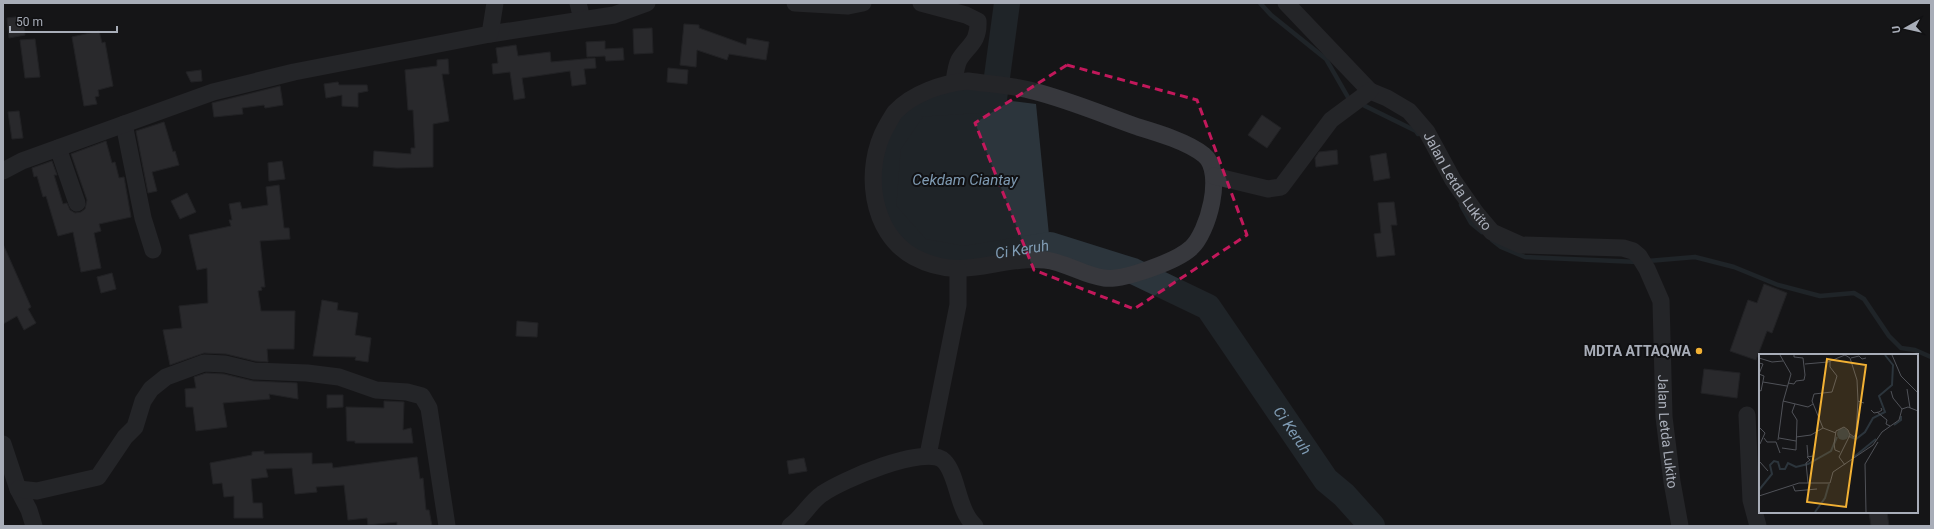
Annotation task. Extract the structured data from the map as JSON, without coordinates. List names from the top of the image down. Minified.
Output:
{"streets":{"street":["Jalan Letda Lukito"]},"water":["Cekdam Ciantay","Ci Keruh"],"places":["MDTA ATTAQWA"],"scale_bar":"50 m","north":"left"}
